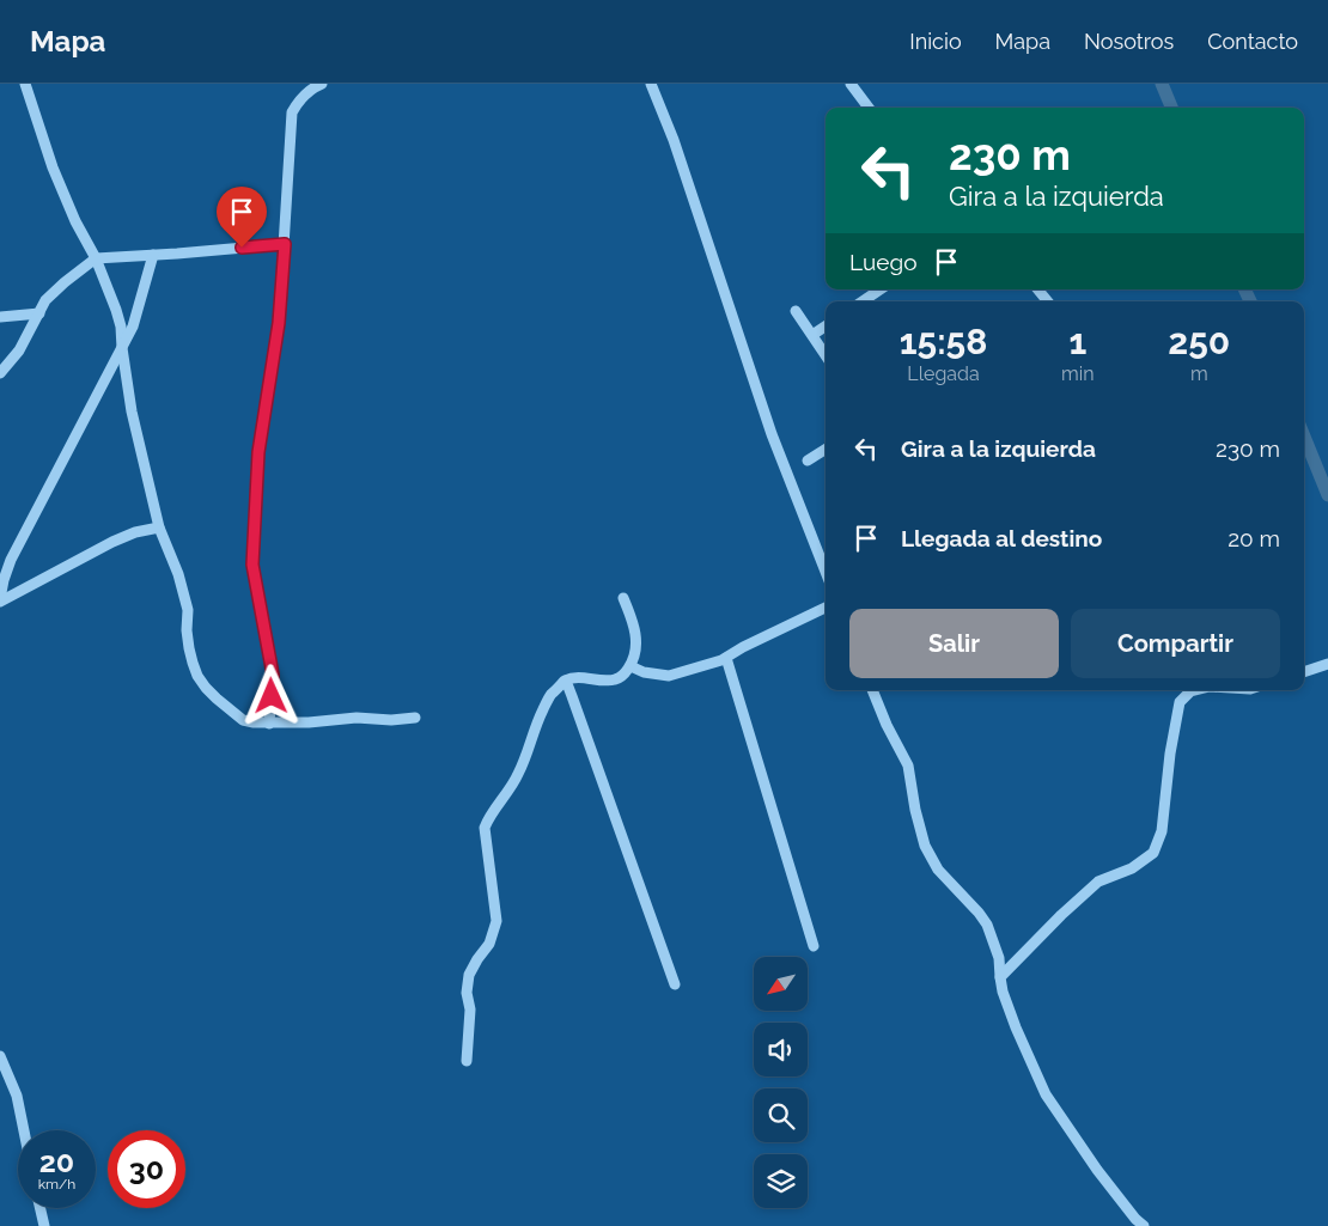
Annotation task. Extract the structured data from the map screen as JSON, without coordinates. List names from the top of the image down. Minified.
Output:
{"north":"bottom left","page":{"header":"Mapa","nav":["Inicio","Mapa","Nosotros","Contacto"],"turn":["230 m","Gira a la izquierda"],"then":"Luego","eta":["15:58","Llegada","1","min","250","m"],"list":[{"name":"Gira a la izquierda","value":"230 m"},{"name":"Llegada al destino","value":"20 m"}],"buttons":["Salir","Compartir"],"speed":"20 km/h","limit":"30"}}
